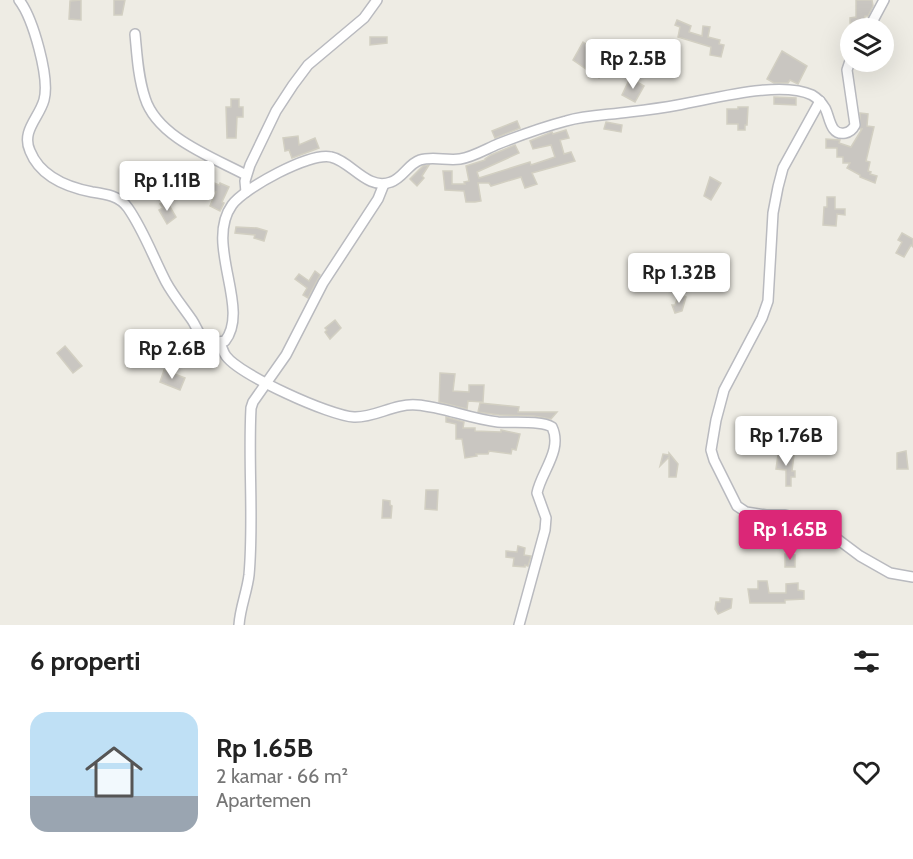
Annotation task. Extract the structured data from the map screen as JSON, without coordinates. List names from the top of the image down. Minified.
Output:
{"page":{"price":["Rp 2.5B","Rp 1.11B","Rp 1.32B","Rp 2.6B","Rp 1.76B","Rp 1.65B"],"heading":"6 properti","list":[{"name":"Rp 1.65B","note":"2 kamar · 66 m² · Apartemen"}]}}
